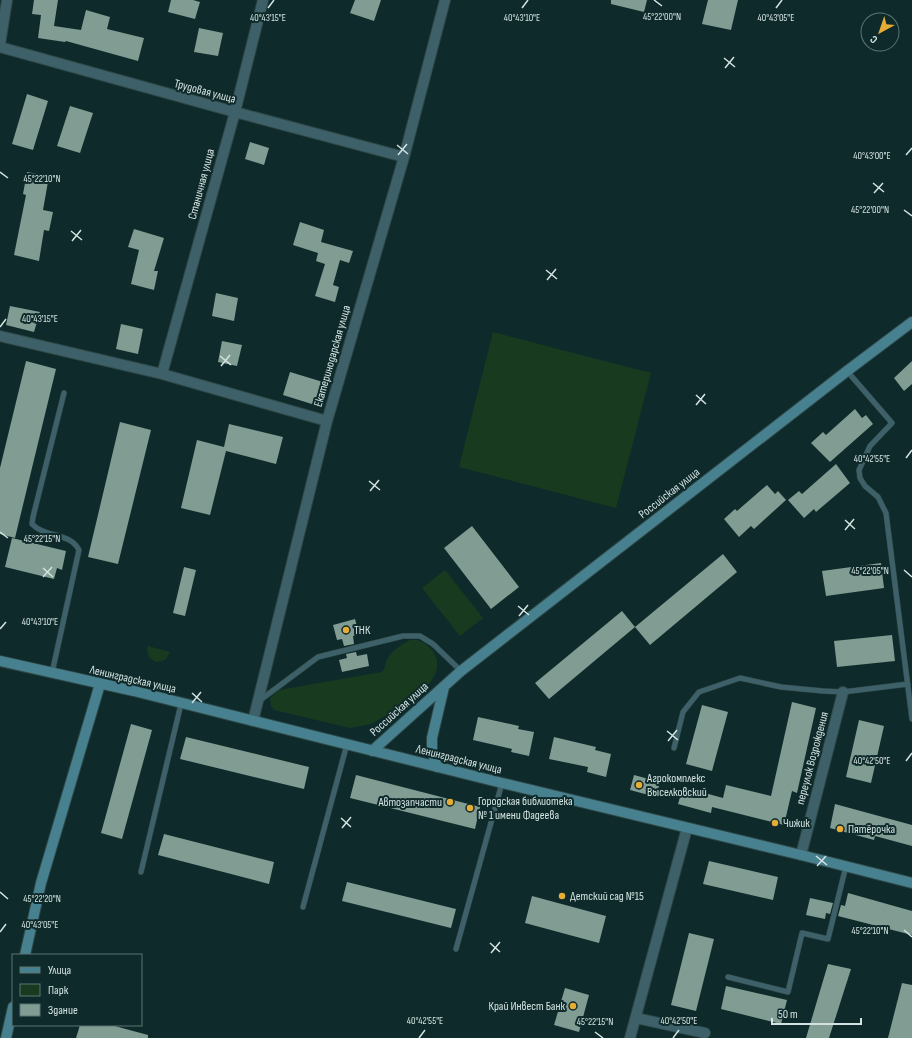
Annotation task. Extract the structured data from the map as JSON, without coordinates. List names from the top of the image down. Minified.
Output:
{"streets":{"street":["Трудовая улица","Станичная улица","Екатеринодарская улица","Российская улица","Ленинградская улица","переулок Возрождения"]},"crossings":[["Трудовая улица","Станичная улица"],["Трудовая улица","Екатеринодарская улица"],["Екатеринодарская улица","Ленинградская улица"],["Российская улица","Ленинградская улица"],["Ленинградская улица","переулок Возрождения"]],"places":["ТНК","Агрокомплекс Выселковский","Автозапчасти","Городская библиотека № 1 имени Фадеева","Чижик","Пятёрочка","Детский сад №15","Край Инвест Банк"],"legend":["Улица","Парк","Здание"],"scale_bar":"50 m","north":"bottom left","coordinates":["45°22'00\"N","40°43'15\"E","40°43'10\"E","40°43'05\"E","40°43'00\"E","45°22'10\"N","40°42'55\"E","45°22'15\"N","45°22'05\"N","40°42'50\"E","45°22'20\"N"]}
